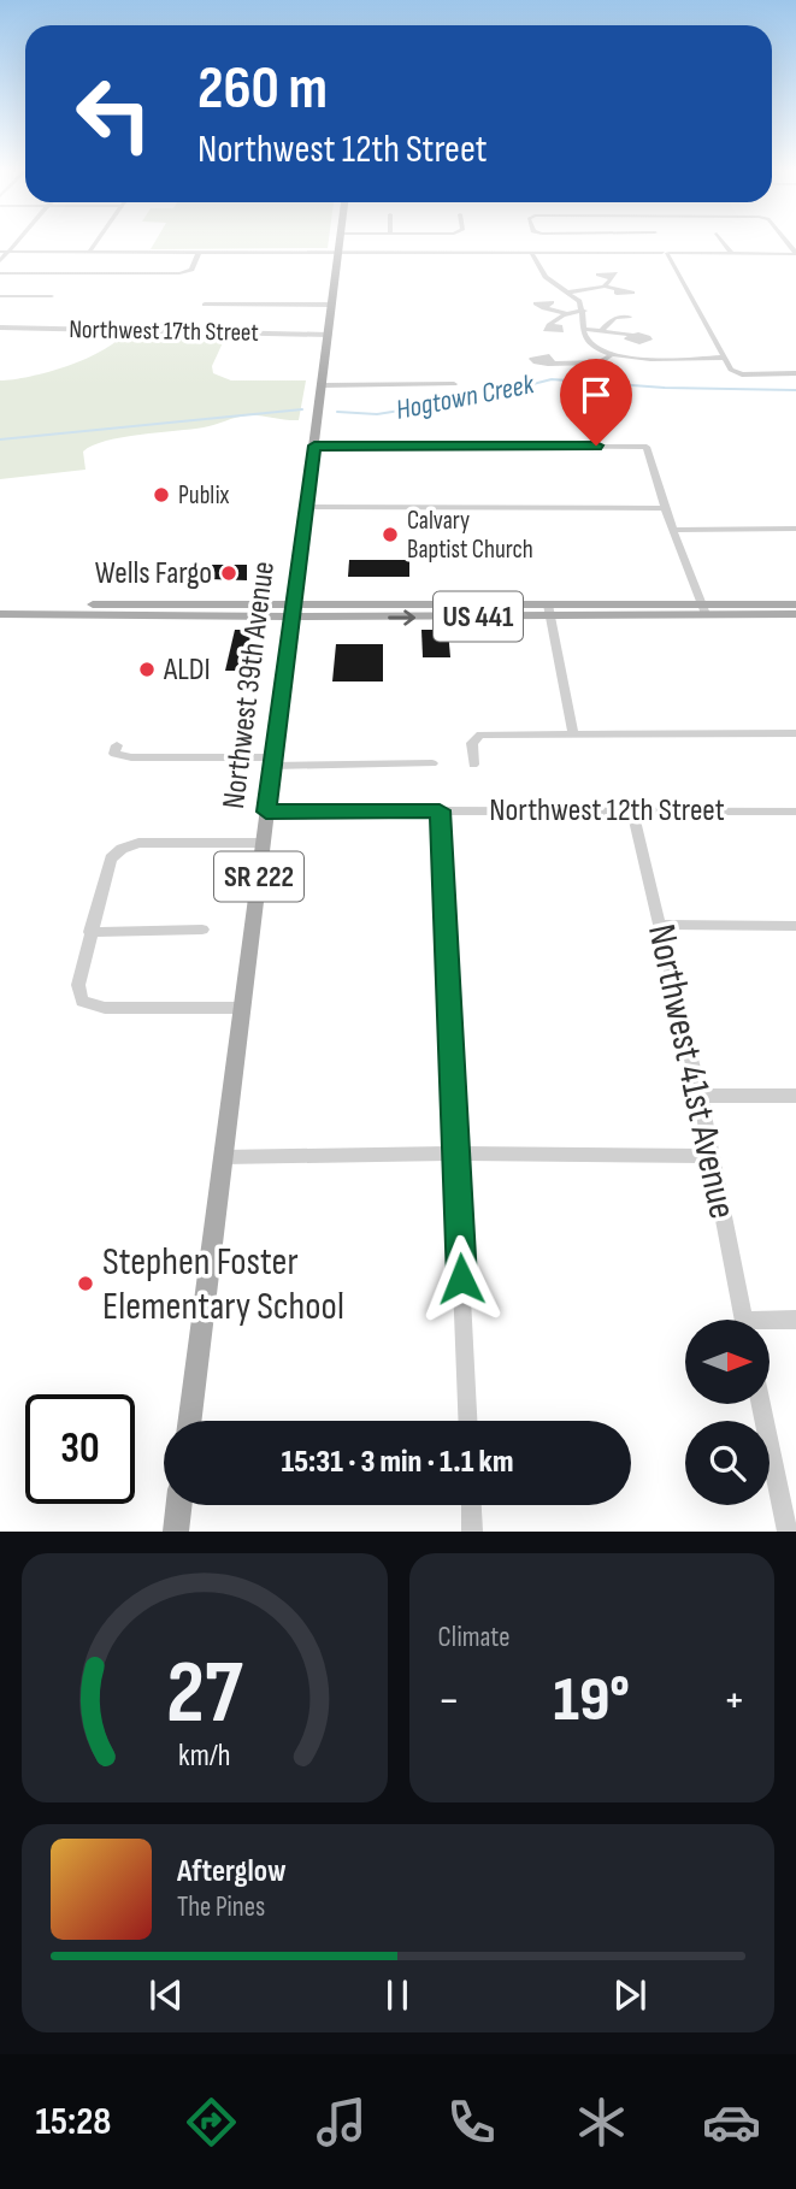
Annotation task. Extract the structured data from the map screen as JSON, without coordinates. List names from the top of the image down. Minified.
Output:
{"streets":{"main road":["US 441","Northwest 39th Avenue","SR 222"],"street":["Northwest 17th Street","Northwest 12th Street","Northwest 41st Avenue"]},"crossings":[["Northwest 17th Street","Northwest 39th Avenue"],["US 441","Northwest 39th Avenue"],["Northwest 39th Avenue","Northwest 12th Street"],["Northwest 12th Street","Northwest 41st Avenue"]],"water":["Hogtown Creek"],"places":["Publix","Calvary Baptist Church","Wells Fargo","ALDI","Stephen Foster Elementary School"],"north":"right","page":{"turn":["260 m","Northwest 12th Street"],"limit":"30","trip":"15:31 · 3 min · 1.1 km","tile":"Climate","heat":["−","19°","+"],"song":["Afterglow","The Pines"],"tabs":"15:28","gauge":["27","km/h"]}}
